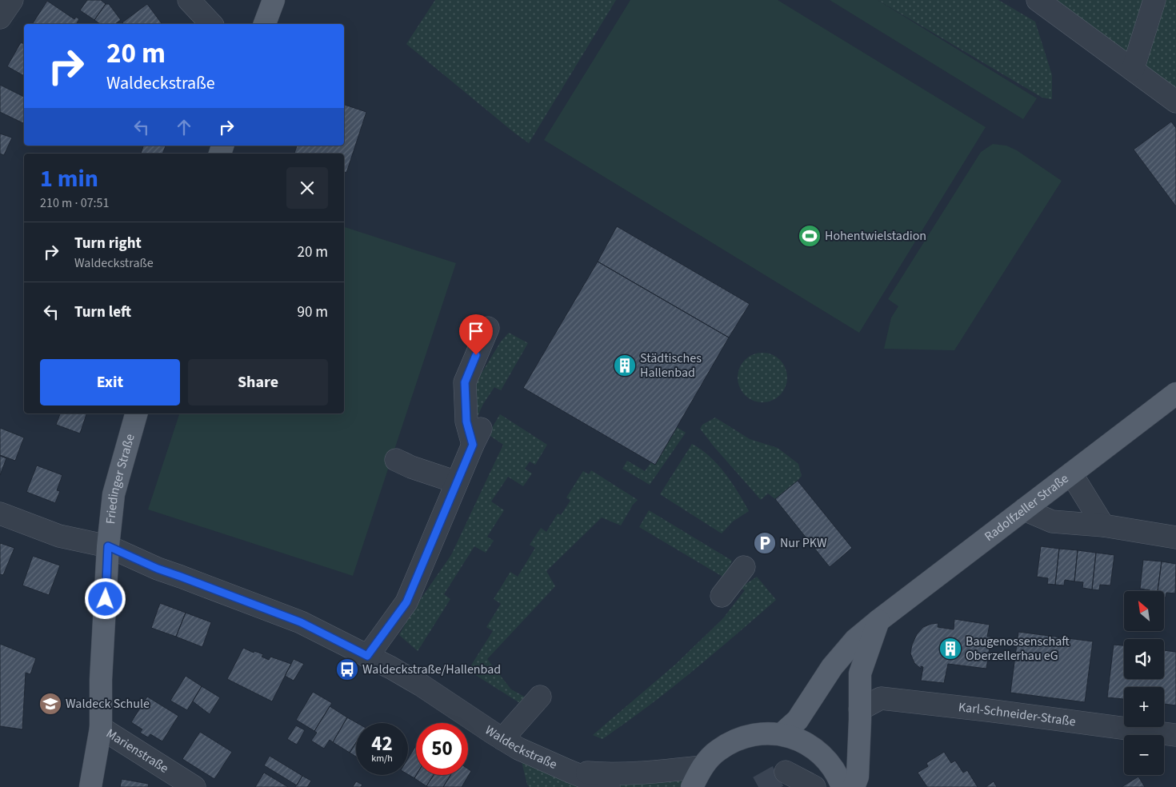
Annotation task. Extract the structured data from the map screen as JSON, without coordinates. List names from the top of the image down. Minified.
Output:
{"streets":{"main road":["Friedinger Straße","Radolfzeller Straße"],"street":["Karl-Schneider-Straße","Waldeckstraße","Marienstraße"]},"crossings":[["Friedinger Straße","Waldeckstraße"],["Friedinger Straße","Marienstraße"]],"places":{"sports":["Hohentwielstadion"],"building":["Städtisches Hallenbad","Baugenossenschaft Oberzellerhau eG"],"parking":["Nur PKW"],"bus stop":["Waldeckstraße/Hallenbad"],"school or university":["Waldeck Schule"]},"north":"top left","page":{"turn":["20 m","Waldeckstraße"],"heading":["1 min","210 m · 07:51"],"list":[{"name":"Turn right","note":"Waldeckstraße","value":"20 m"},{"name":"Turn left","value":"90 m"}],"buttons":["Exit","Share"],"map_buttons":["+","−"],"speed":"42 km/h","limit":"50"}}
